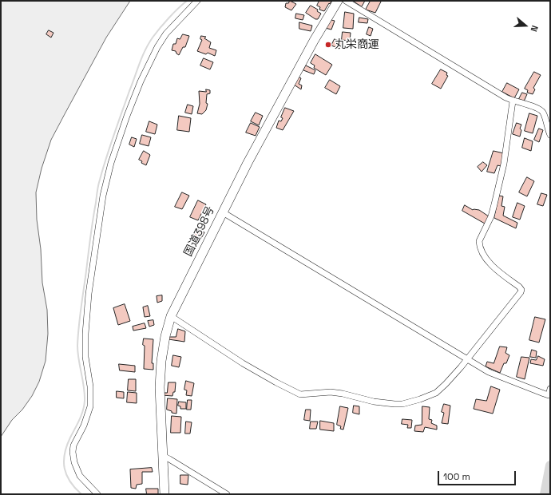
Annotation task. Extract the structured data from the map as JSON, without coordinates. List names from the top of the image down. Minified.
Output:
{"streets":{"highway":["国道398号"]},"places":["丸栄商運"],"scale_bar":"100 m","north":"right"}
